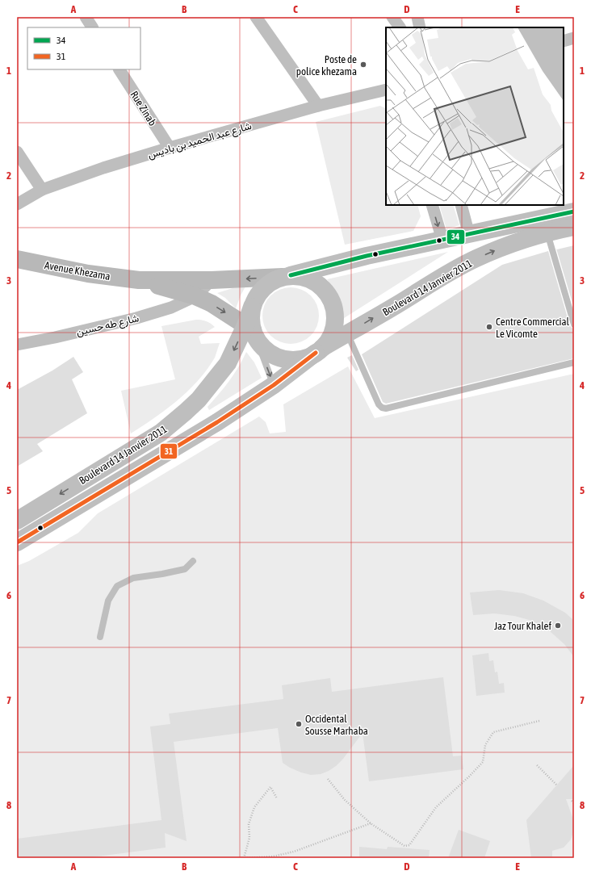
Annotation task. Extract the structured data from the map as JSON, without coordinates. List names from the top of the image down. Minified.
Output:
{"streets":{"main road":["Avenue Khezama","Boulevard 14 Janvier 2011"],"street":["Rue Zinab","شارع عبد الحميد بن باديس","شارع طه حسين"]},"crossings":[["Rue Zinab","شارع عبد الحميد بن باديس"],["Avenue Khezama","Boulevard 14 Janvier 2011"],["Avenue Khezama","شارع طه حسين"]],"places":["Poste de police khezama","Centre Commercial Le Vicomte","Jaz Tour Khalef","Occidental Sousse Marhaba"],"lines":["transit line 34","transit line 31"],"legend":["34","31"],"grid":{"columns":["A","B","C","D","E"],"rows":["1","2","3","4","5","6","7","8"]}}
